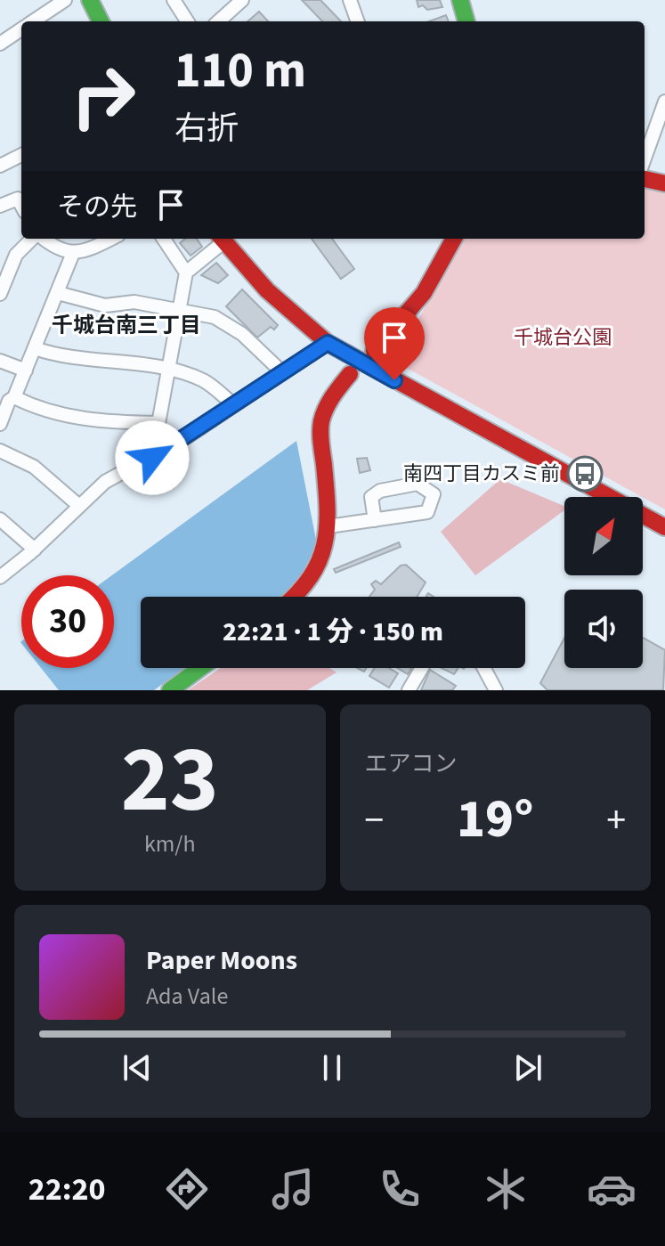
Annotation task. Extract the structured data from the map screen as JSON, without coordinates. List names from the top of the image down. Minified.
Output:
{"districts":["千城台南三丁目"],"parks":["千城台公園"],"places":{"bus stop":["南四丁目カスミ前"]},"north":"top right","page":{"turn":["110 m","右折"],"then":"その先","limit":"30","trip":"22:21 · 1 分 · 150 m","tile":[["23","km/h"],"エアコン"],"heat":["−","19°","+"],"song":["Paper Moons","Ada Vale"],"tabs":"22:20"}}
